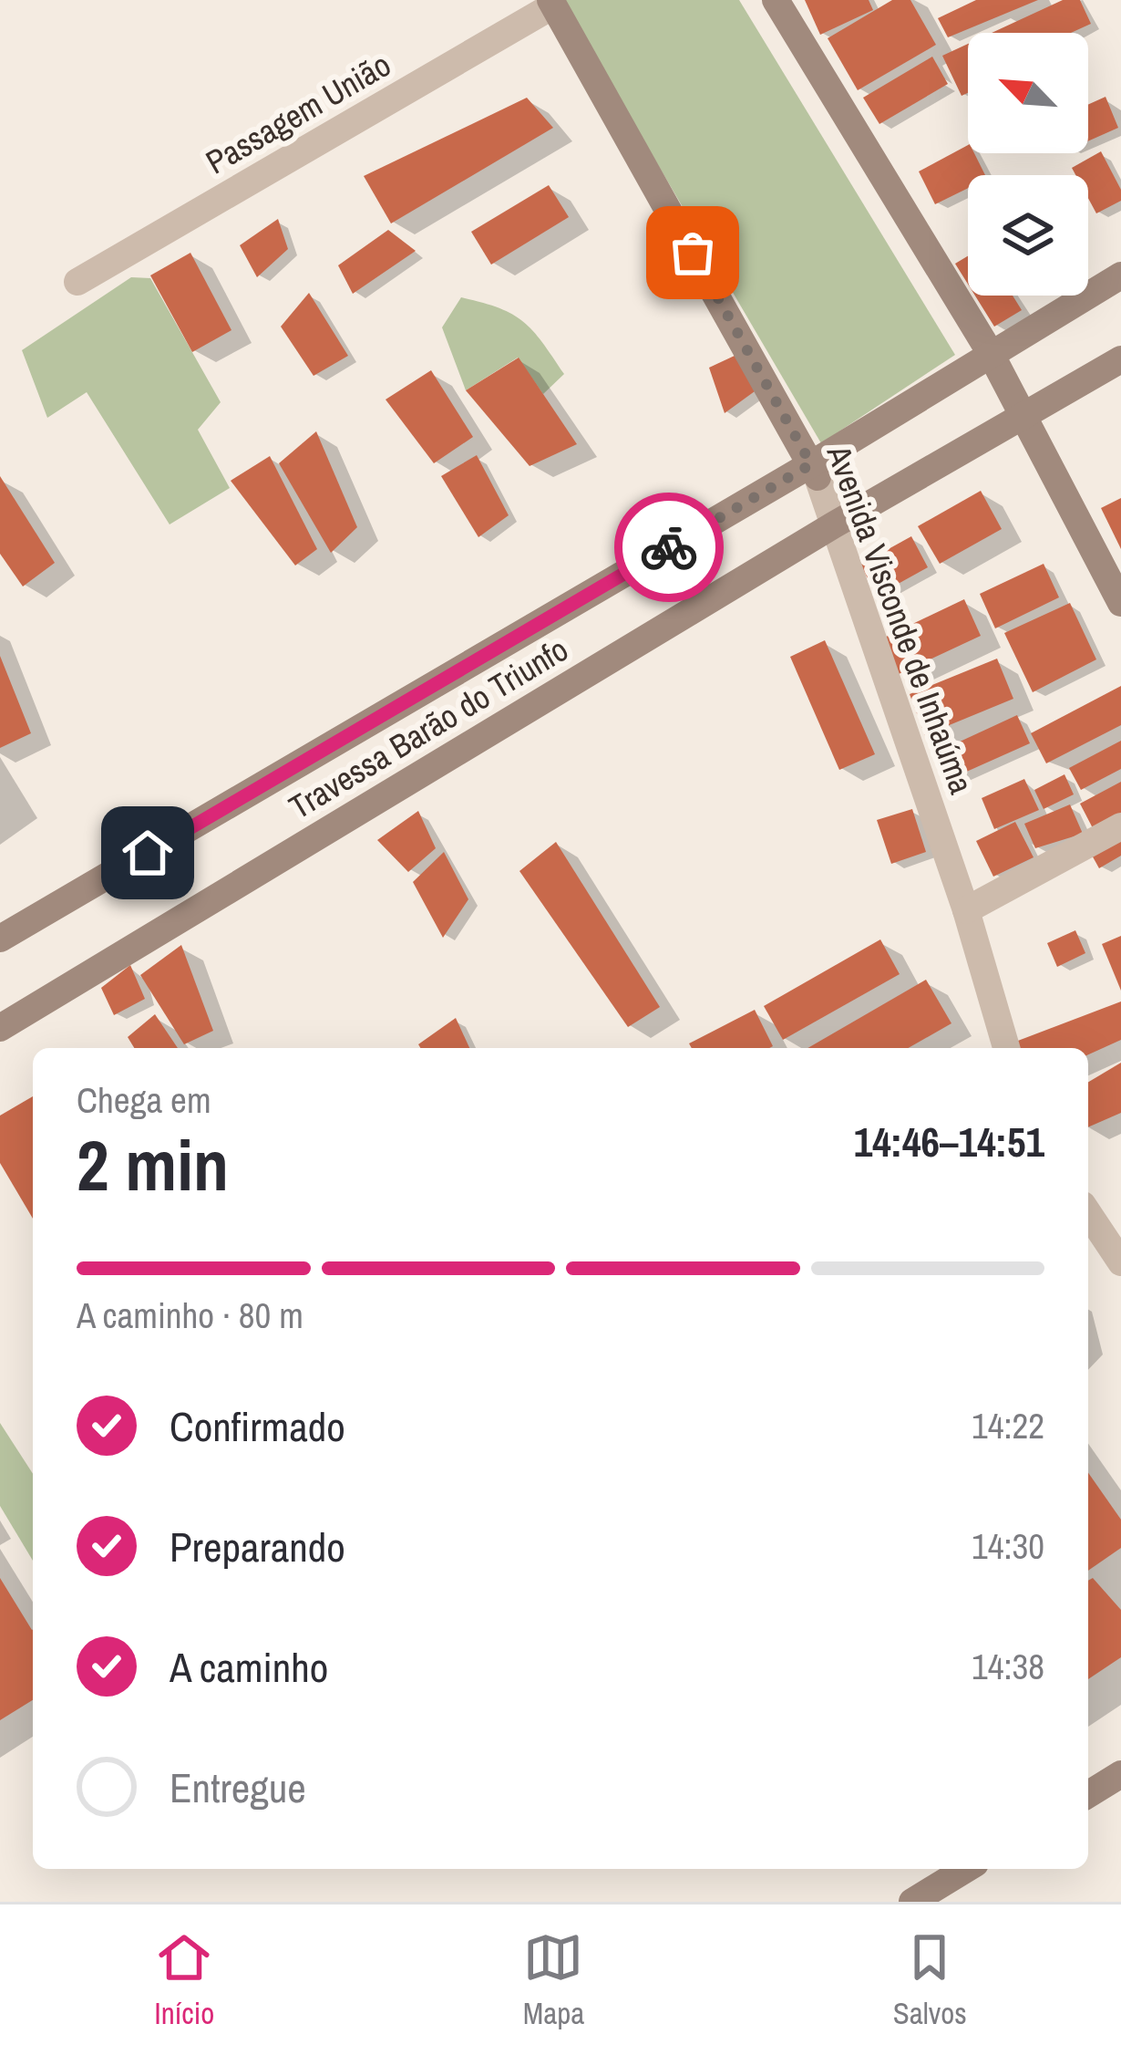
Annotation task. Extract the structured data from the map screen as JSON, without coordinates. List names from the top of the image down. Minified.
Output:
{"streets":{"street":["Passagem União","Avenida Visconde de Inhaúma","Travessa Barão do Triunfo"]},"crossings":[["Passagem União","Avenida Visconde de Inhaúma"],["Avenida Visconde de Inhaúma","Travessa Barão do Triunfo"]],"north":"top left","page":{"heading":["2 min","Chega em","14:46–14:51"],"bar":"A caminho · 80 m","list":[["Confirmado","14:22"],["Preparando","14:30"],["A caminho","14:38"],"Entregue"],"tabs":["Início","Mapa","Salvos"]}}
